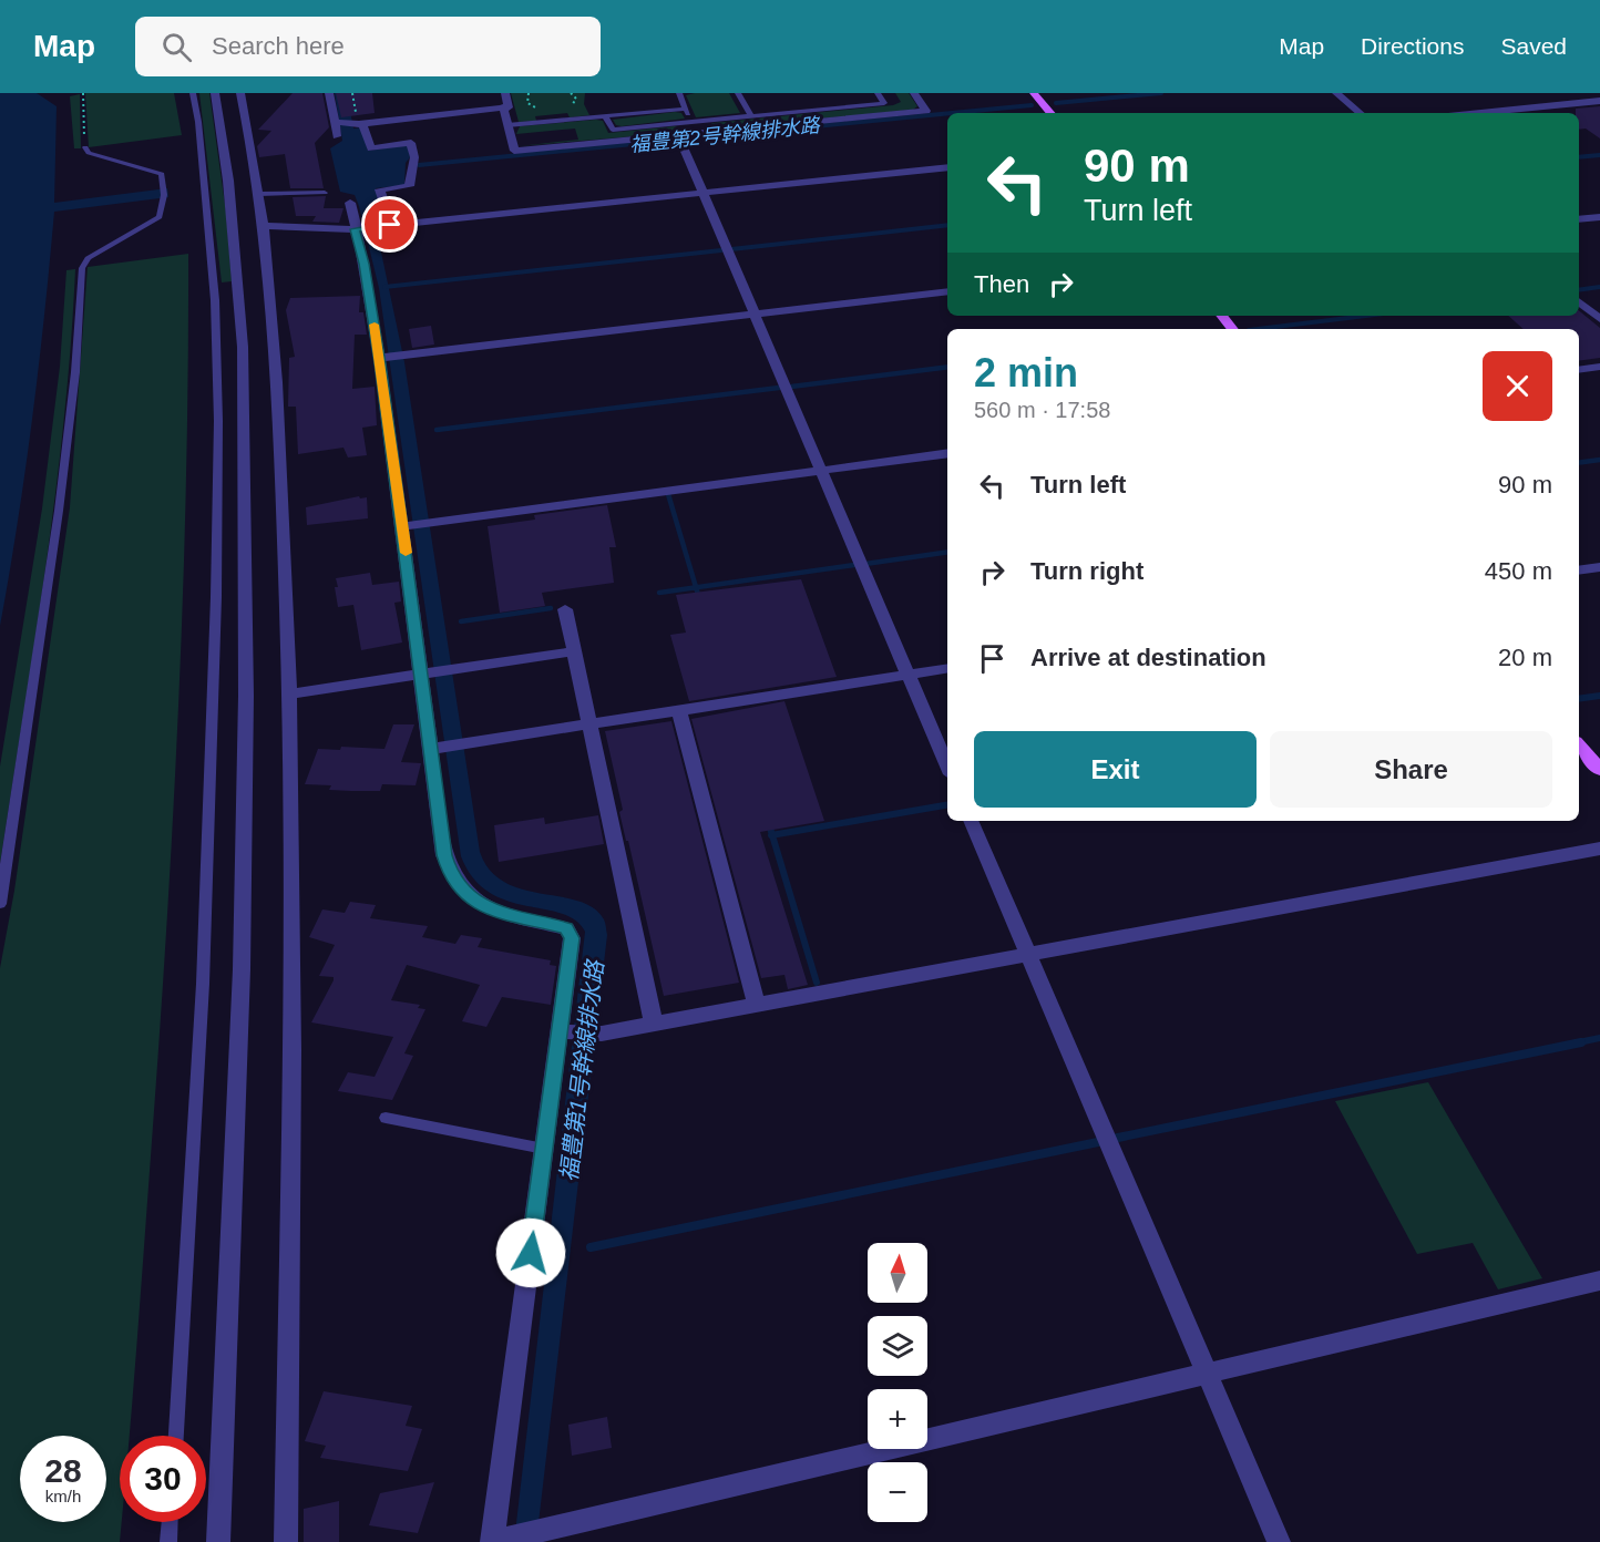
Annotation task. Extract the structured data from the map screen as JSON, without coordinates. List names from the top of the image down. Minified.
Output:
{"water":["福豊第2号幹線排水路","福豊第1号幹線排水路"],"north":"top","page":{"header":"Map","search":"Search here","nav":["Map","Directions","Saved"],"turn":["90 m","Turn left"],"then":"Then","heading":["2 min","560 m · 17:58"],"list":[{"name":"Turn left","value":"90 m"},{"name":"Turn right","value":"450 m"},{"name":"Arrive at destination","value":"20 m"}],"buttons":["Exit","Share"],"map_buttons":["+","−"],"speed":"28 km/h","limit":"30"}}
